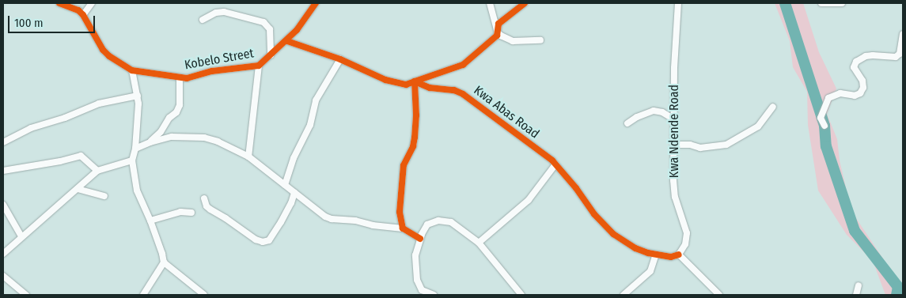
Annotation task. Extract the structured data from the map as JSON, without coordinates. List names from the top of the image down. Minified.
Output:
{"streets":{"street":["Kobelo Street","Kwa Abas Road","Kwa Ndende Road"]},"crossings":[["Kobelo Street","Kwa Abas Road"],["Kwa Abas Road","Kwa Ndende Road"]],"scale_bar":"100 m"}
